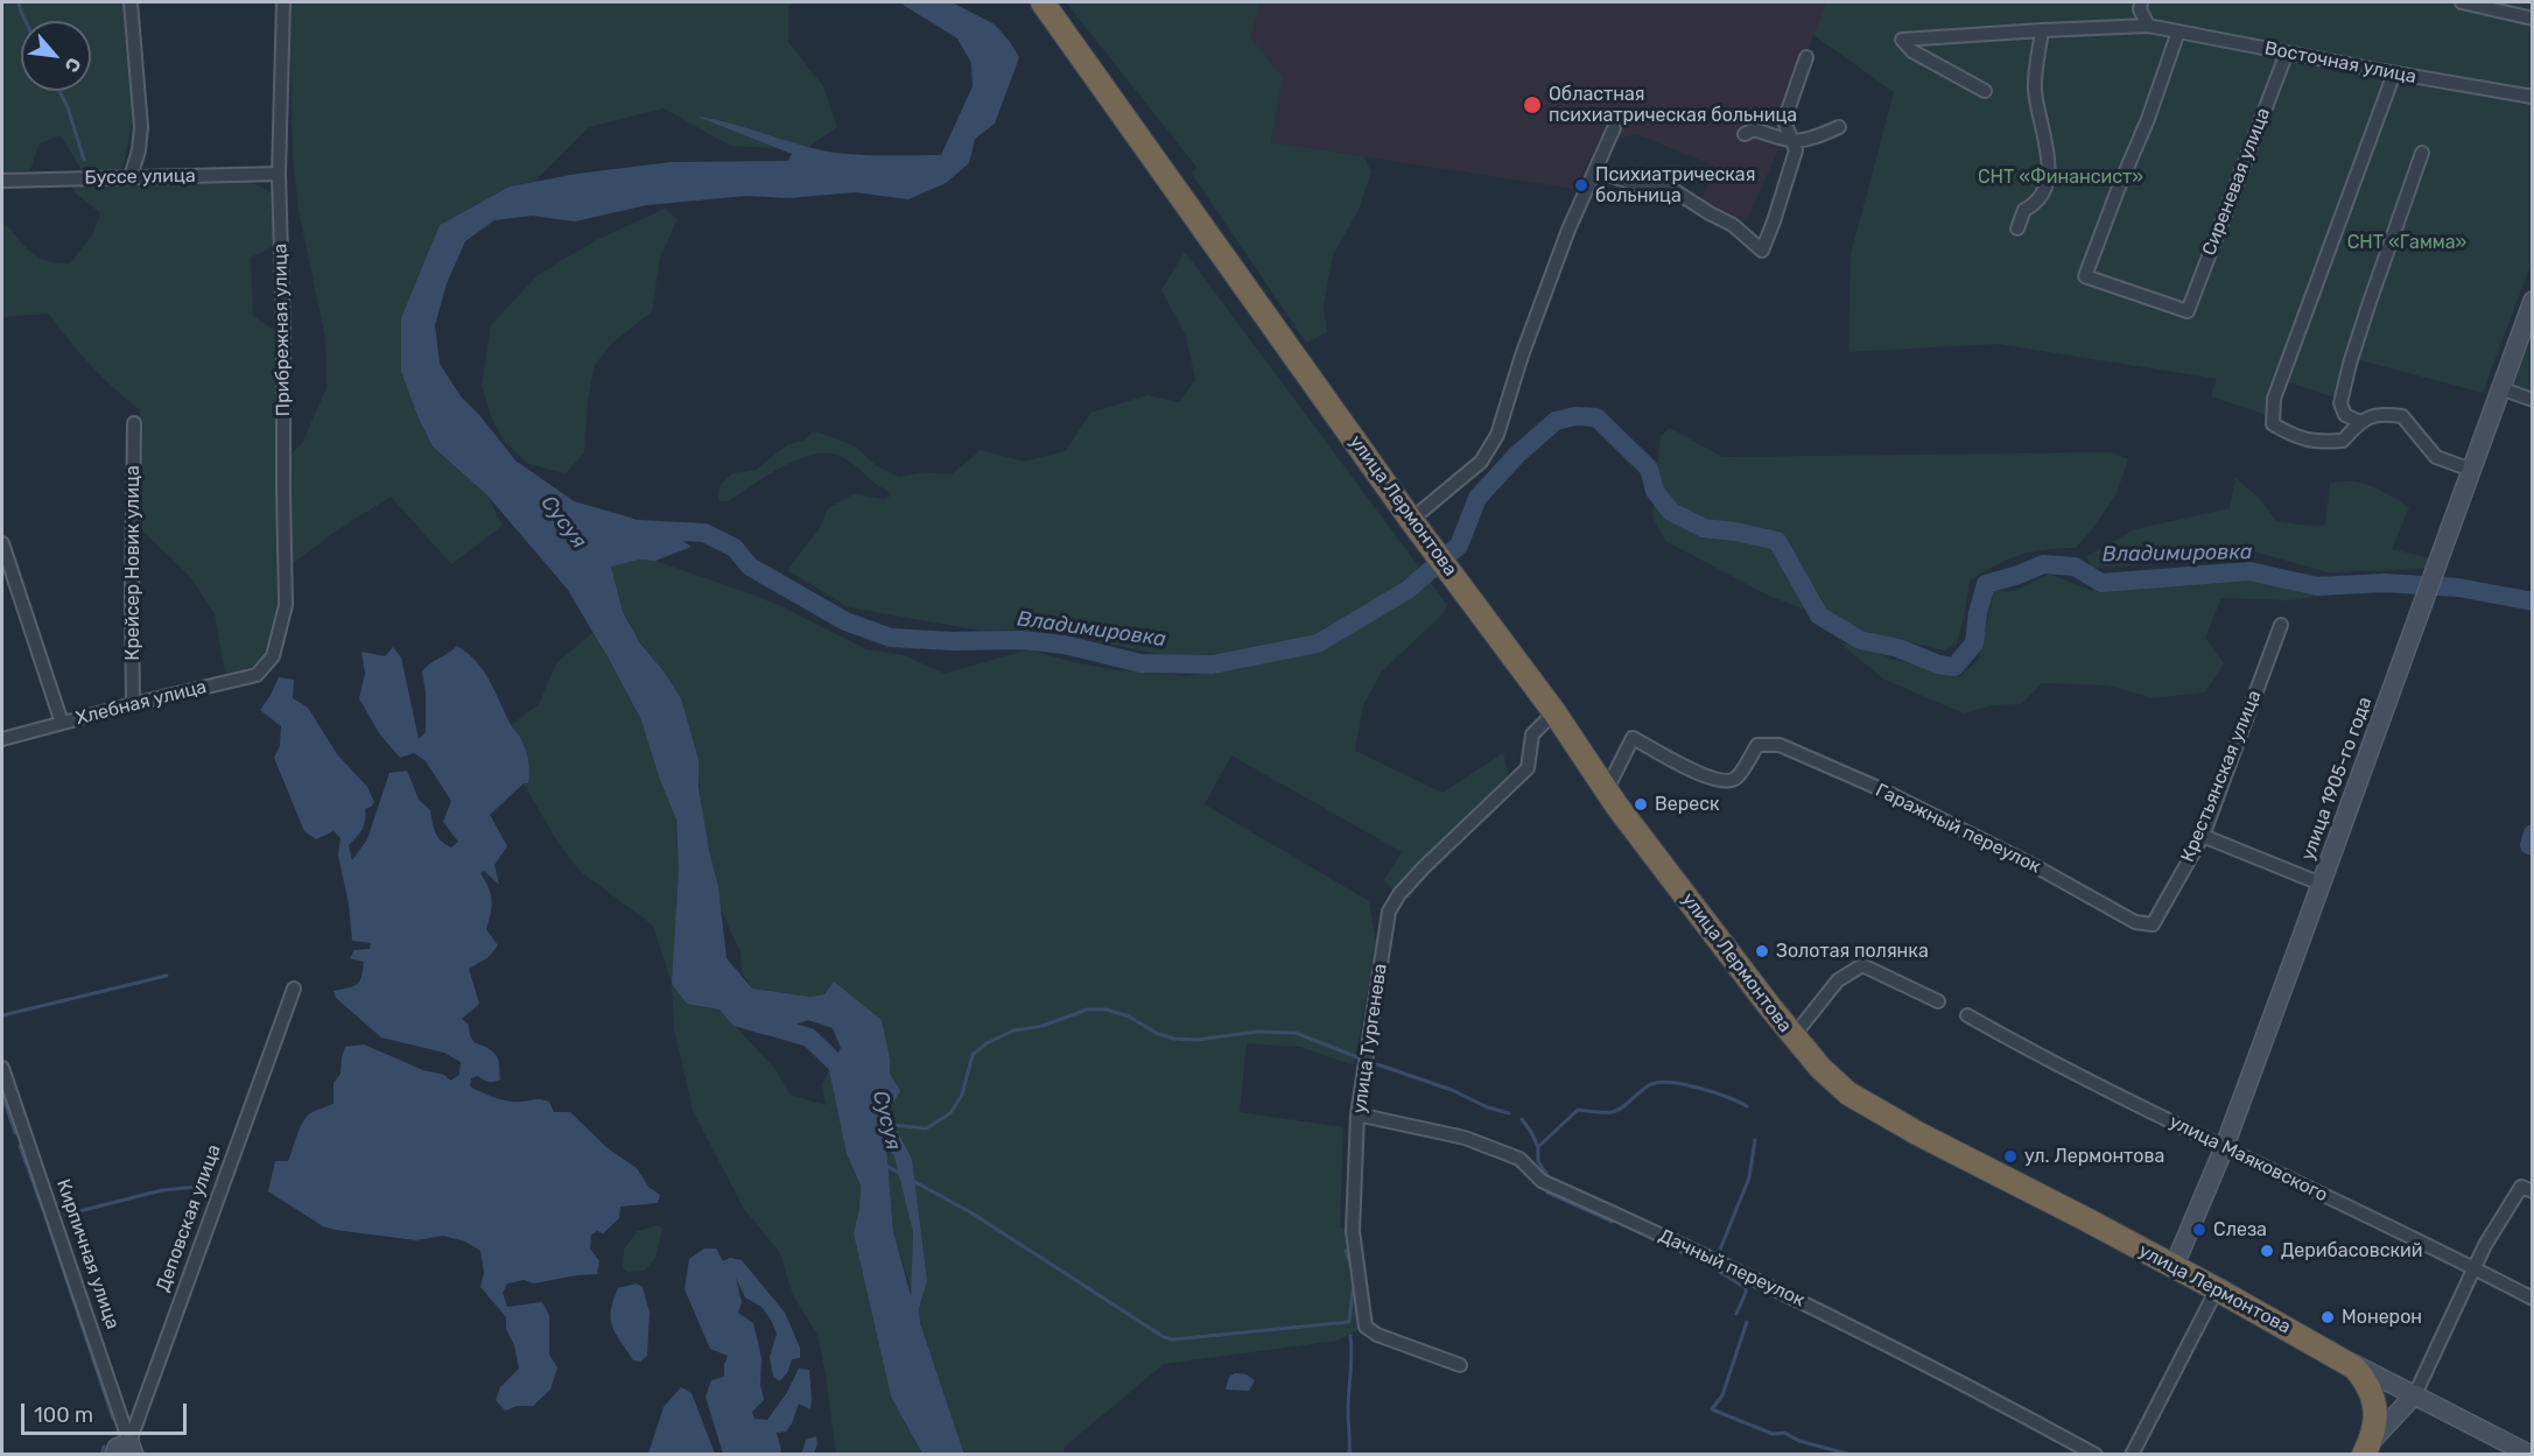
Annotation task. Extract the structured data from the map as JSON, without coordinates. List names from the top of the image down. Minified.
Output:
{"streets":{"highway":["улица Лермонтова"],"street":["Восточная улица","Буссе улица","Сиреневая улица","Прибрежная улица","Крейсер Новик улица","Хлебная улица","Крестьянская улица","улица 1905-го года","Гаражный переулок","улица Тургенева","улица Маяковского","Деповская улица","Кирпичная улица","Дачный переулок"]},"crossings":[["Восточная улица","Сиреневая улица"],["Буссе улица","Прибрежная улица"],["Прибрежная улица","Хлебная улица"],["улица Лермонтова","улица 1905-го года"],["улица Лермонтова","Гаражный переулок"],["улица Лермонтова","улица Тургенева"],["Крейсер Новик улица","Хлебная улица"],["Крестьянская улица","Гаражный переулок"],["улица 1905-го года","улица Маяковского"],["улица Тургенева","Дачный переулок"],["Деповская улица","Кирпичная улица"]],"water":["Сусуя","Владимировка"],"parks":["СНТ «Финансист»","СНТ «Гамма»"],"places":["Областная психиатрическая больница","Психиатрическая больница","Вереск","Золотая полянка","ул. Лермонтова","Слеза","Дерибасовский","Монерон"],"scale_bar":"100 m","north":"bottom right"}
